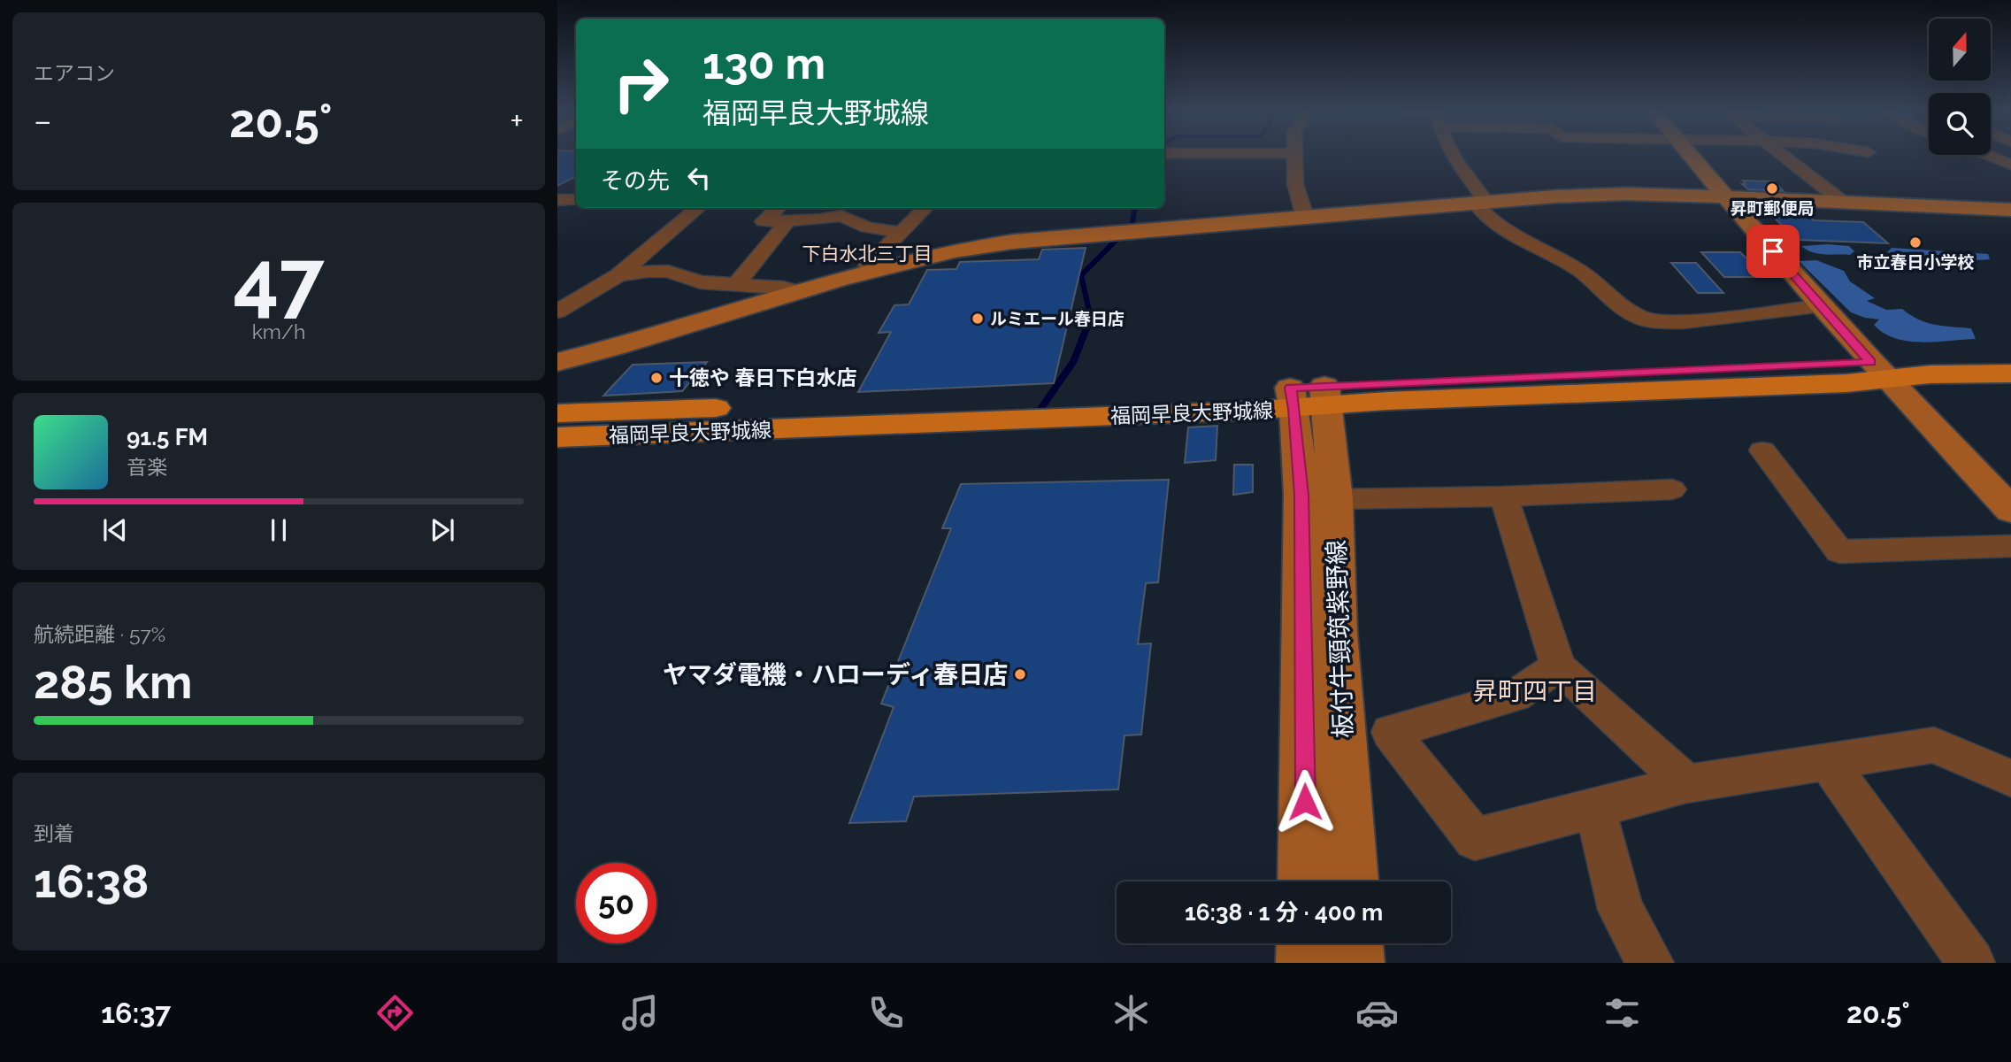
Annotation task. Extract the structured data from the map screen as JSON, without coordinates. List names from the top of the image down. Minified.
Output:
{"streets":{"main road":["福岡早良大野城線"],"street":["板付牛頸筑紫野線"]},"crossings":[["福岡早良大野城線","板付牛頸筑紫野線"]],"districts":["下白水北三丁目","昇町四丁目"],"places":["昇町郵便局","市立春日小学校","ルミエール春日店","十徳や 春日下白水店","ヤマダ電機・ハローディ春日店"],"north":"top","page":{"tile":["エアコン",["47","km/h"],["航続距離 · 57%","285 km"],["到着","16:38"]],"turn":["130 m","福岡早良大野城線"],"heat":["−","20.5°","+"],"then":"その先","song":["91.5 FM","音楽"],"limit":"50","trip":"16:38 · 1 分 · 400 m","tabs":["16:37","20.5°"]}}
